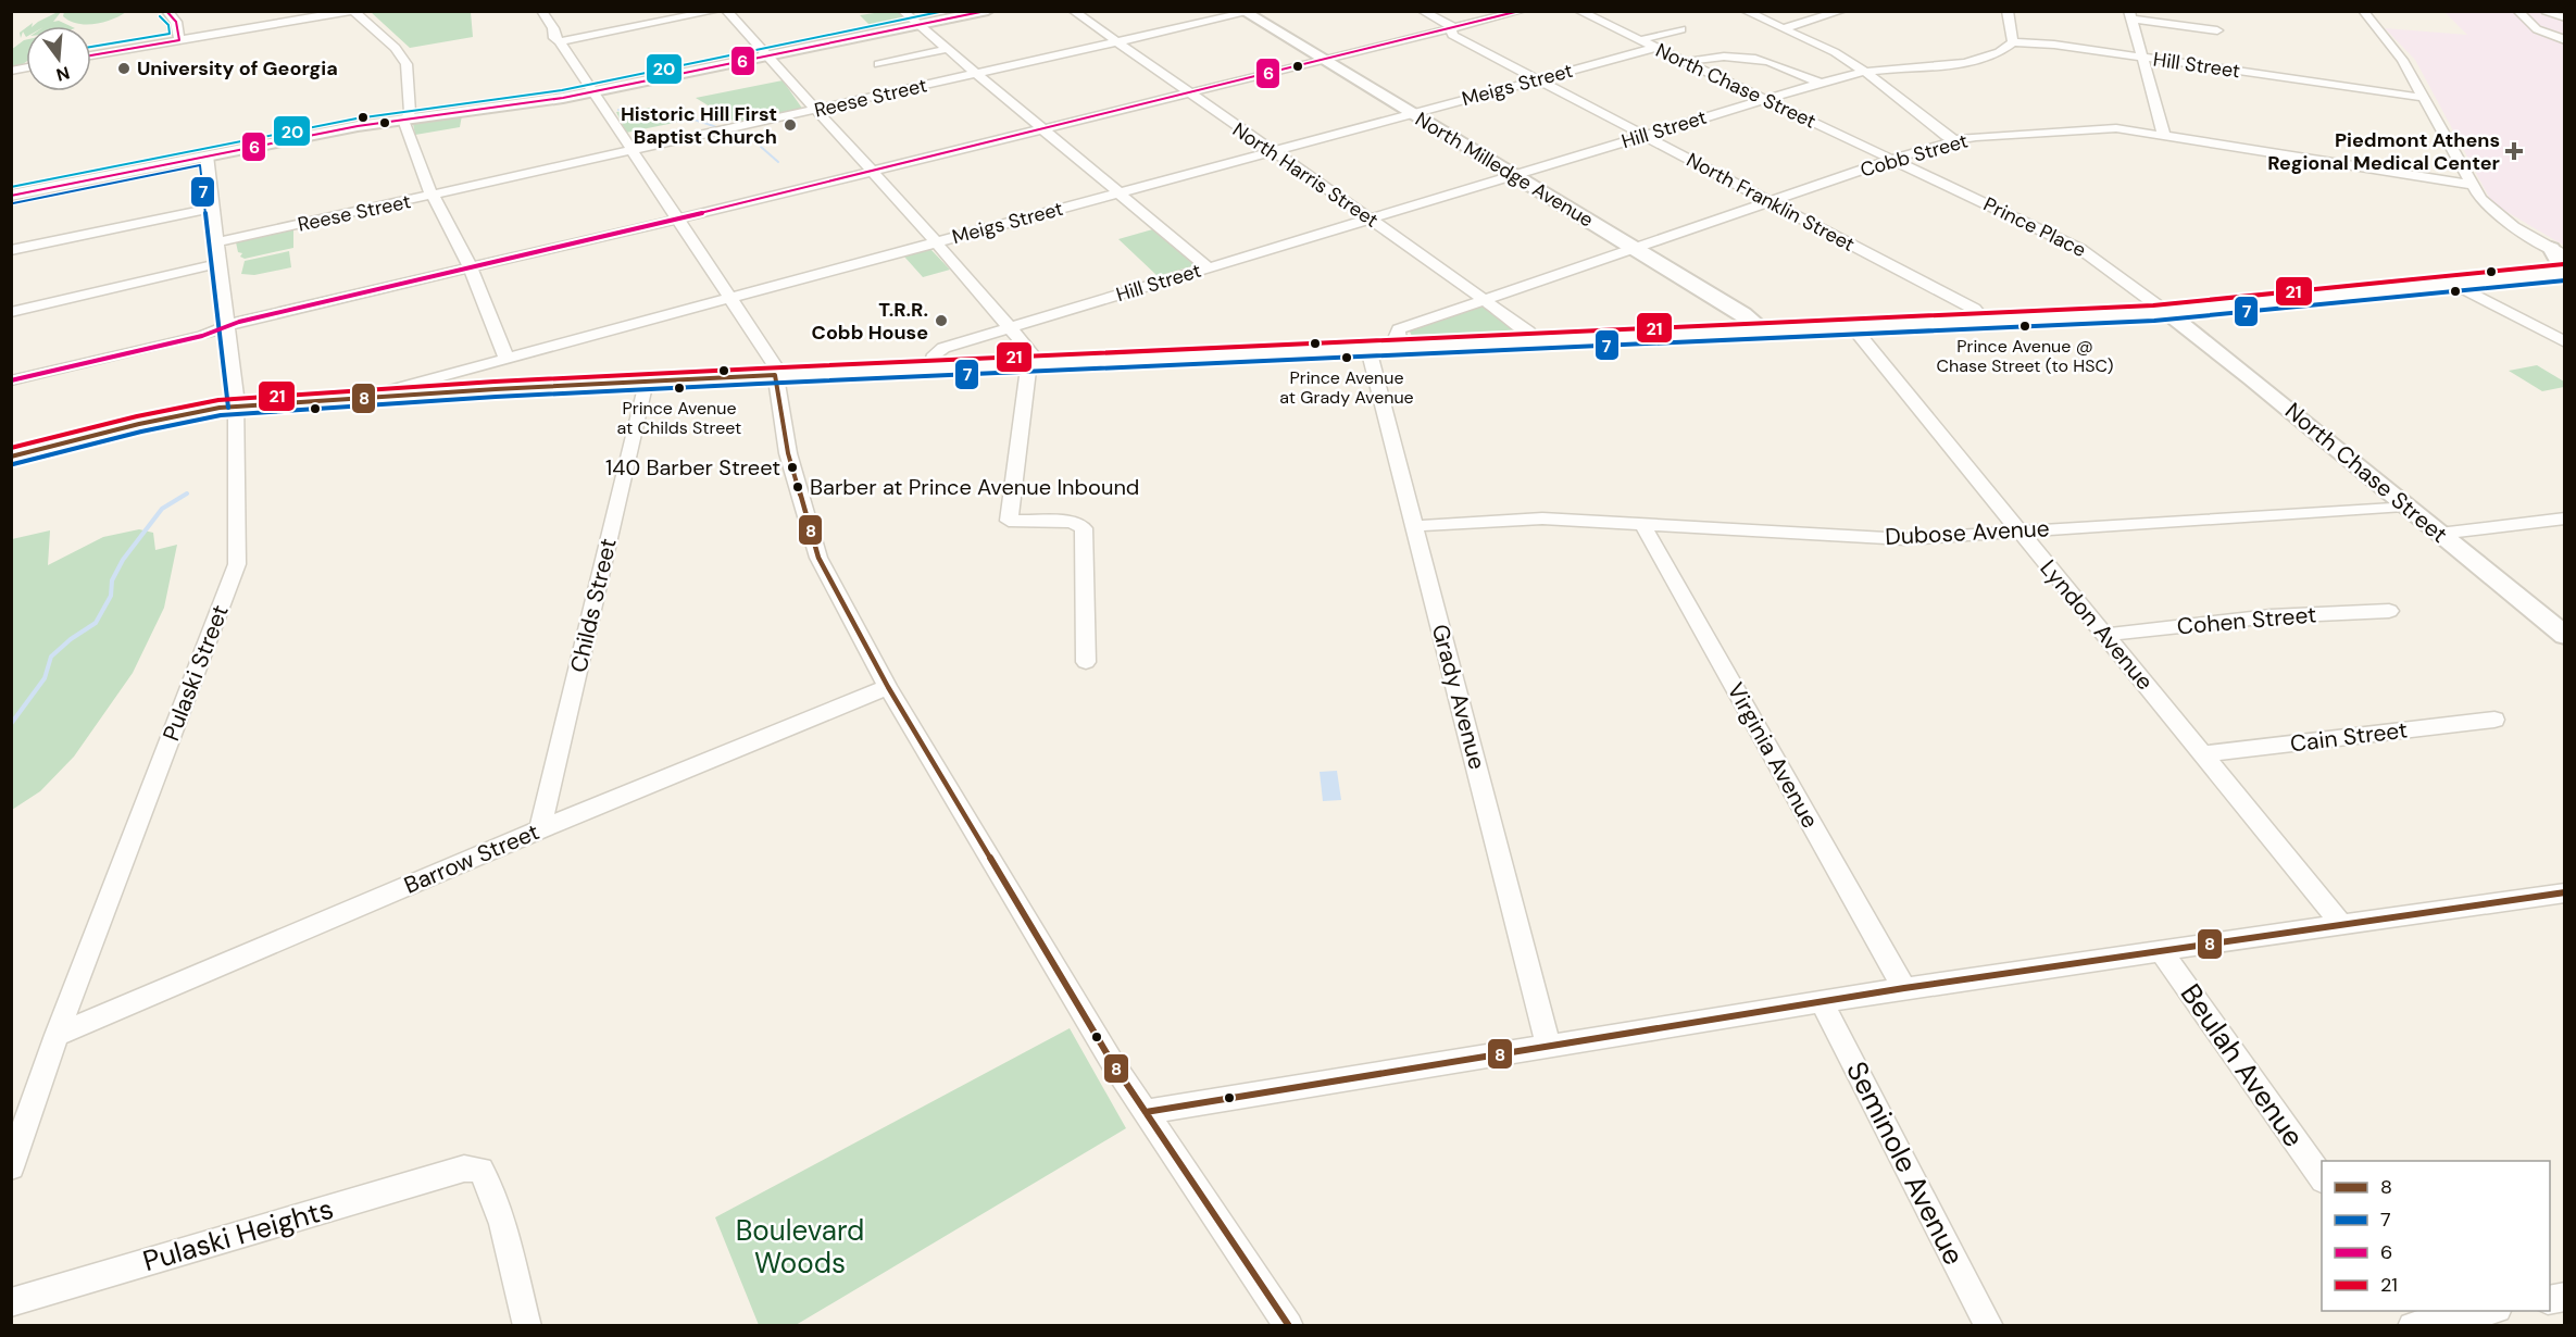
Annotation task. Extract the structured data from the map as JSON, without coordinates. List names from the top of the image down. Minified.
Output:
{"streets":{"main road":["North Chase Street","North Milledge Avenue"],"street":["Hill Street","Meigs Street","Reese Street","Cobb Street","North Harris Street","North Franklin Street","Prince Place","Dubose Avenue","Childs Street","Cohen Street","Lyndon Avenue","Pulaski Street","Grady Avenue","Cain Street","Virginia Avenue","Barrow Street","Beulah Avenue","Seminole Avenue","Pulaski Heights"]},"crossings":[["Hill Street","North Chase Street"],["Hill Street","North Milledge Avenue"],["Hill Street","North Harris Street"],["Hill Street","North Franklin Street"],["Meigs Street","North Chase Street"],["Meigs Street","North Milledge Avenue"],["Meigs Street","North Harris Street"],["Meigs Street","North Franklin Street"],["North Chase Street","Cobb Street"],["North Chase Street","Prince Place"],["North Chase Street","Dubose Avenue"],["Reese Street","North Milledge Avenue"],["Reese Street","North Harris Street"],["Reese Street","Pulaski Street"],["Cobb Street","North Milledge Avenue"],["Cobb Street","North Harris Street"],["Cobb Street","North Franklin Street"],["Cobb Street","Prince Place"],["Dubose Avenue","Lyndon Avenue"],["Dubose Avenue","Grady Avenue"],["Dubose Avenue","Virginia Avenue"],["Childs Street","Barrow Street"],["Cohen Street","Lyndon Avenue"],["Lyndon Avenue","Cain Street"],["Pulaski Street","Barrow Street"]],"parks":["Boulevard Woods"],"places":{"other":["University of Georgia","Historic Hill First Baptist Church","T.R.R. Cobb House","Prince Avenue @ Chase Street (to HSC)","Prince Avenue at Grady Avenue","Prince Avenue at Childs Street","140 Barber Street","Barber at Prince Avenue Inbound"],"health":["Piedmont Athens Regional Medical Center"]},"lines":["transit line 6","transit line 20","transit line 7","transit line 21","transit line 8"],"legend":["8","7","6","21"],"north":"bottom"}
